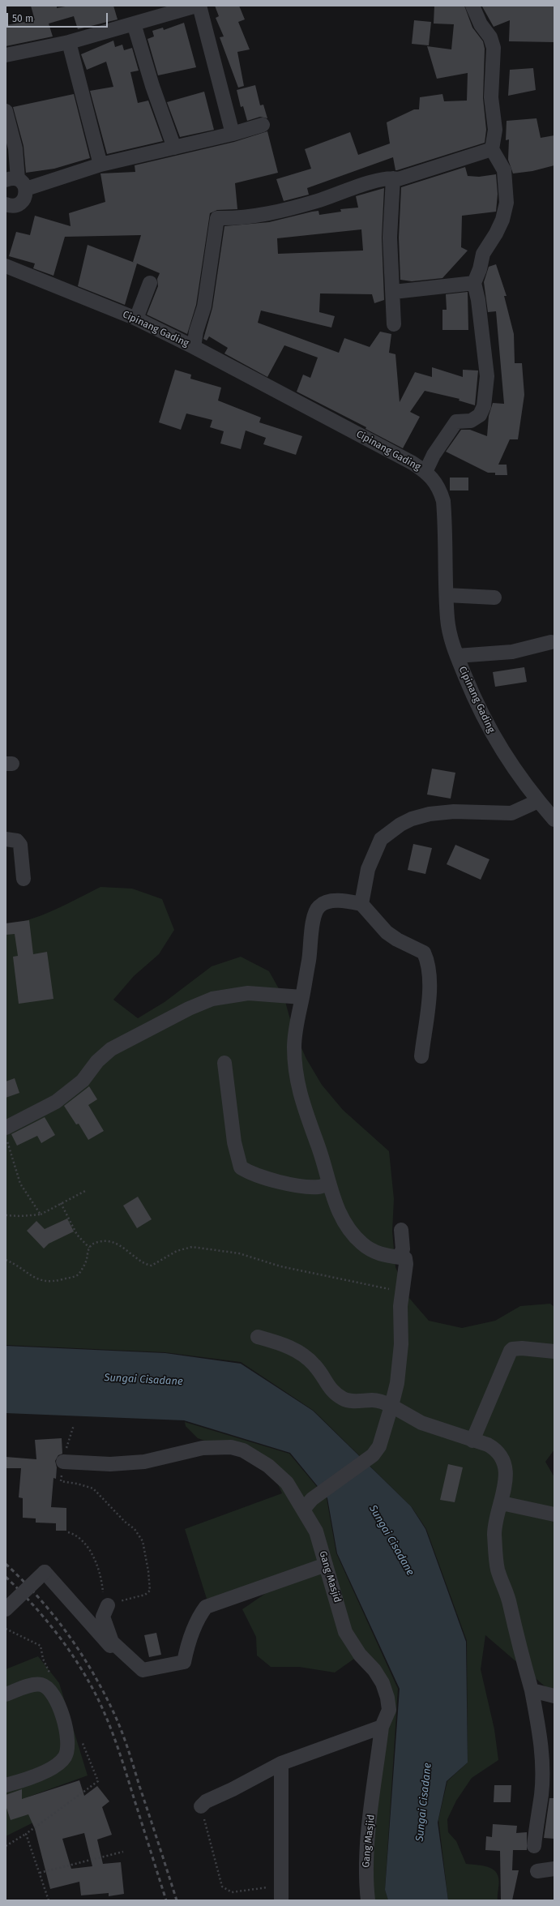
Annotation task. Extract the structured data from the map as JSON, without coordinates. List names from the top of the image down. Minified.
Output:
{"streets":{"street":["Cipinang Gading","Gang Masjid"]},"water":["Sungai Cisadane"],"scale_bar":"50 m"}
